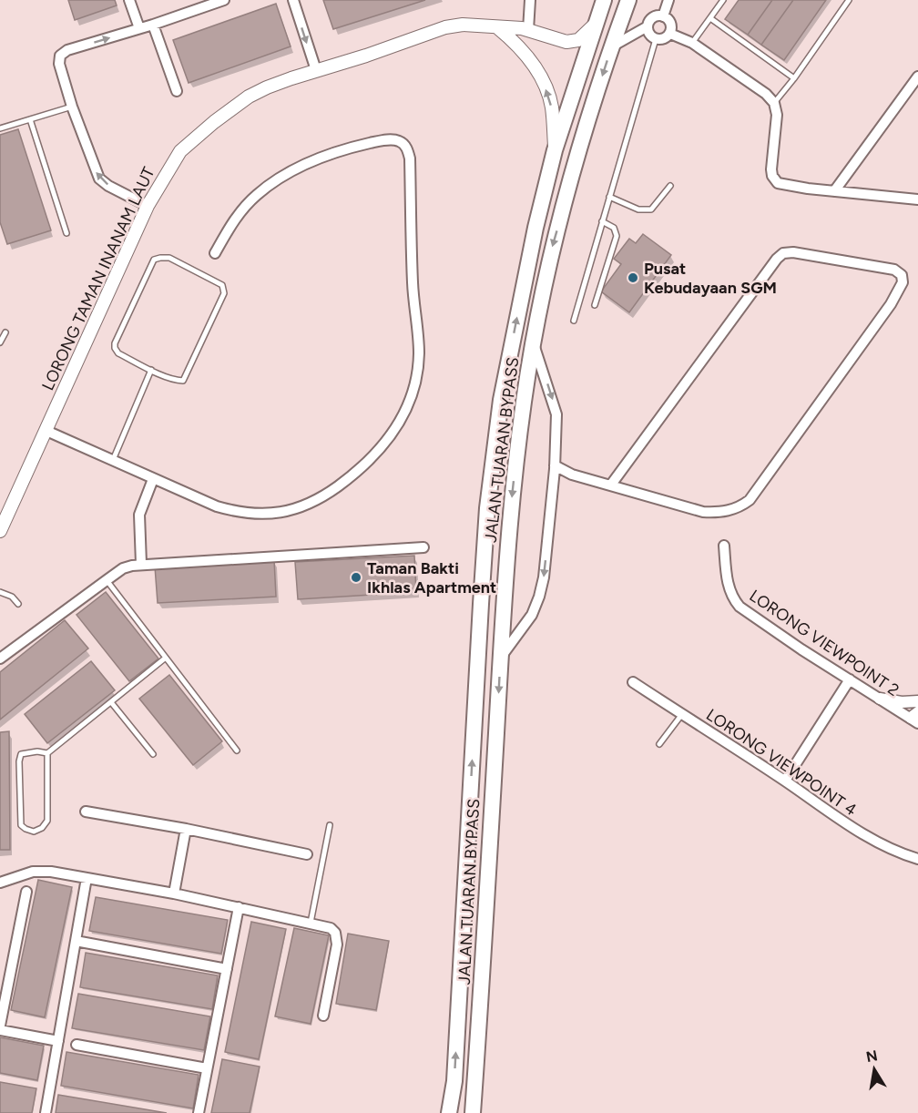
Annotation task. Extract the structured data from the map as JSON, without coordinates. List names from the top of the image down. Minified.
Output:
{"streets":{"highway":["JALAN TUARAN BYPASS"],"main road":["LORONG TAMAN INANAM LAUT"],"street":["LORONG VIEWPOINT 2","LORONG VIEWPOINT 4"]},"crossings":[["LORONG TAMAN INANAM LAUT","JALAN TUARAN BYPASS"]],"places":["Pusat Kebudayaan SGM","Taman Bakti Ikhlas Apartment"],"north":"top"}
